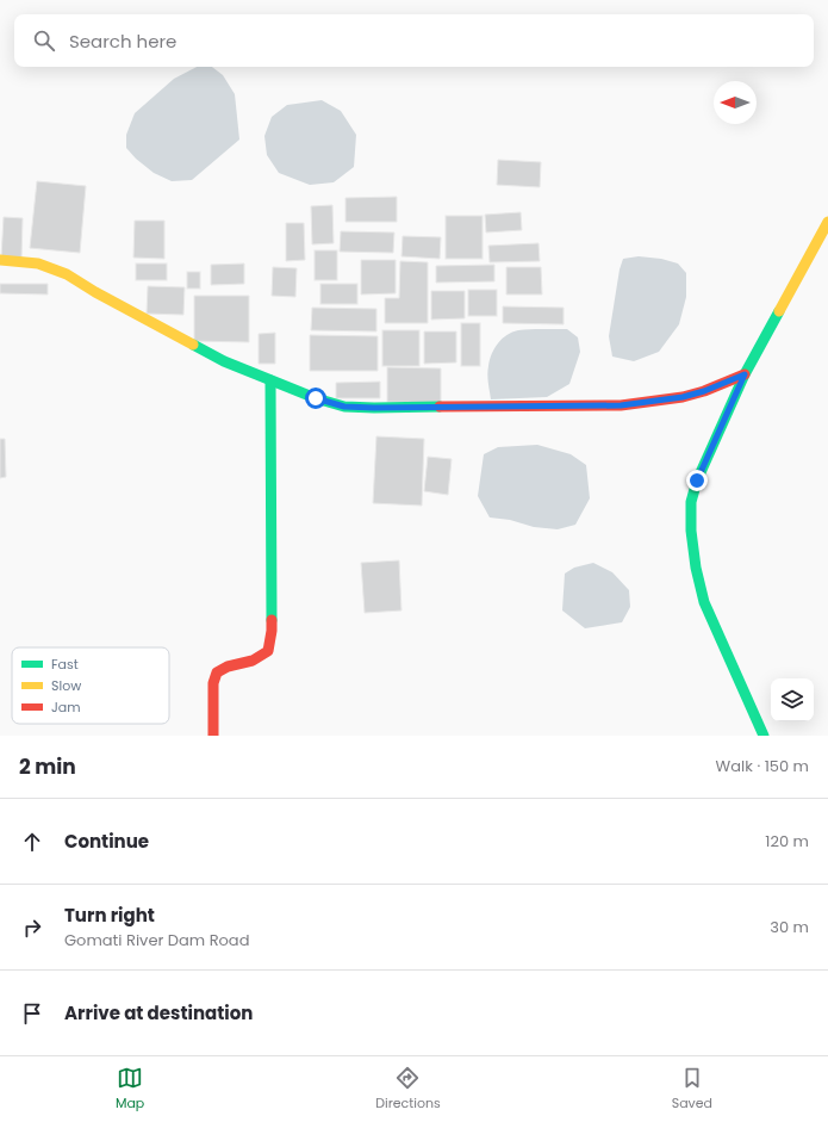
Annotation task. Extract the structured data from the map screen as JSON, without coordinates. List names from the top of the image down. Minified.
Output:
{"legend":["Fast","Slow","Jam"],"north":"left","page":{"search":"Search here","heading":["2 min","Walk · 150 m"],"list":[["Continue","120 m"],["Turn right","Gomati River Dam Road","30 m"],"Arrive at destination"],"nav":["Map","Directions","Saved"]}}
